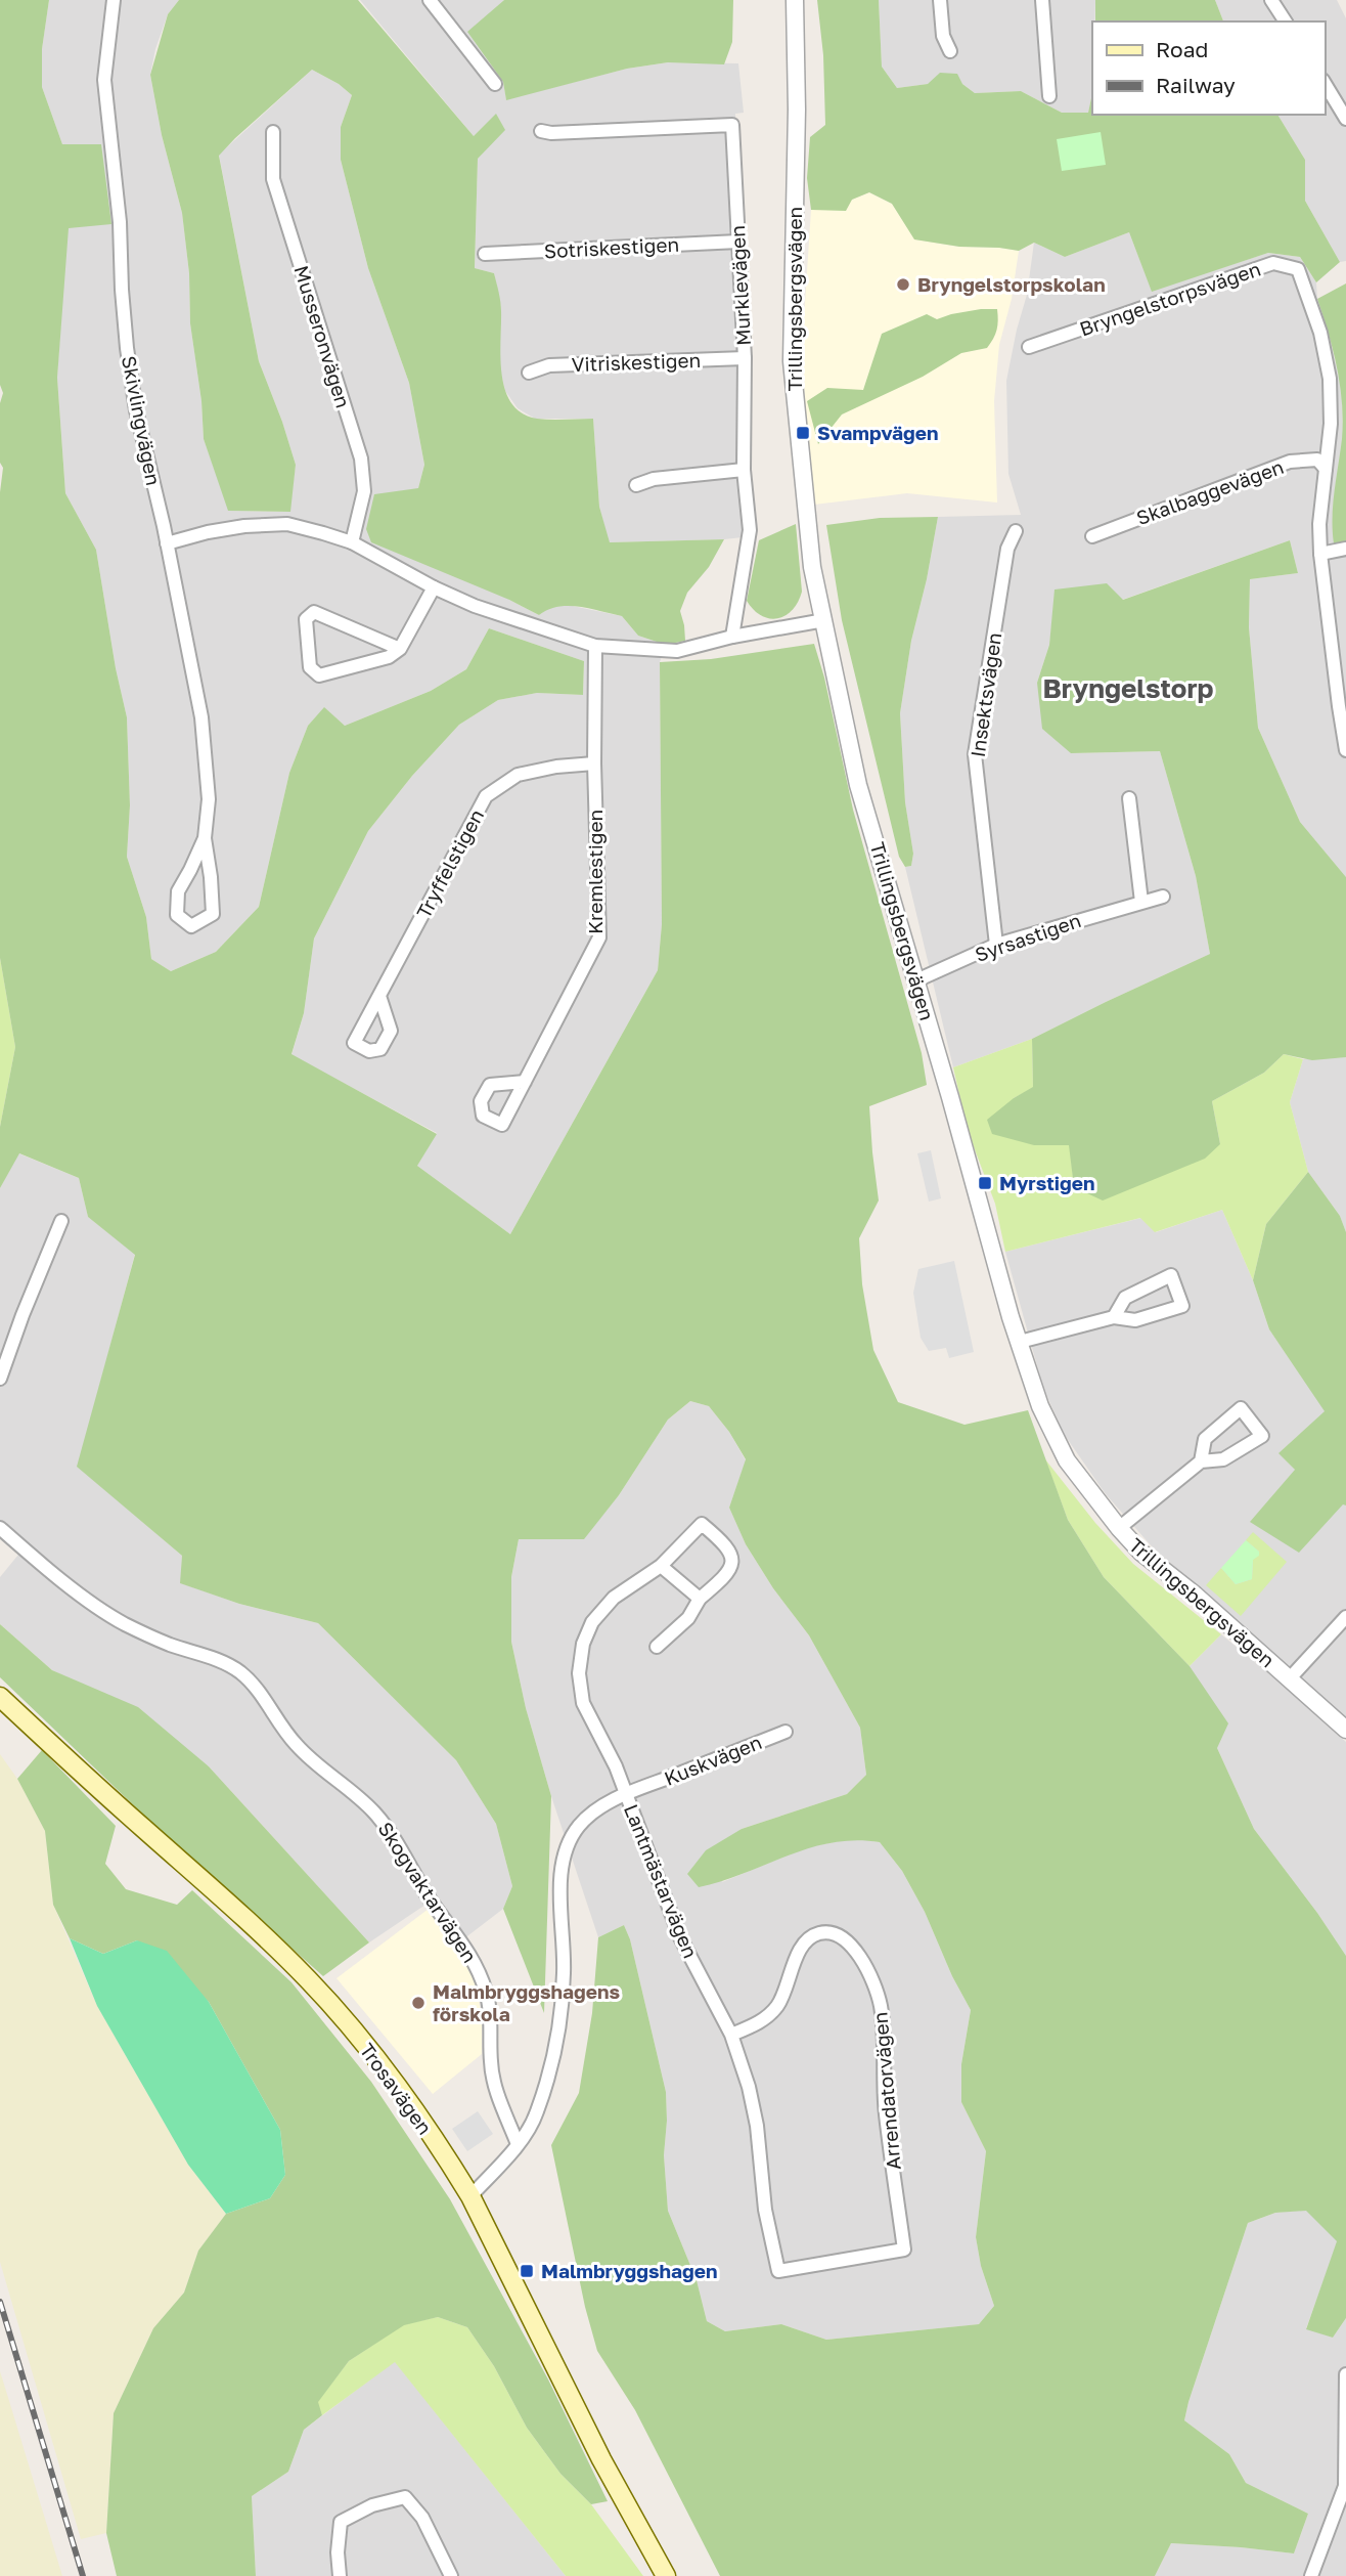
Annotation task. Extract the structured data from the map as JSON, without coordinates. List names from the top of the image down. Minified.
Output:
{"streets":{"main road":["Trosavägen"],"street":["Sotriskestigen","Murklevägen","Trillingsbergsvägen","Bryngelstorpsvägen","Musseronvägen","Vitriskestigen","Skivlingvägen","Skalbaggevägen","Insektsvägen","Tryffelstigen","Kremlestigen","Syrsastigen","Kuskvägen","Lantmästarvägen","Skogvaktarvägen","Arrendatorvägen"]},"crossings":[["Sotriskestigen","Murklevägen"],["Murklevägen","Vitriskestigen"],["Trillingsbergsvägen","Syrsastigen"],["Bryngelstorpsvägen","Skalbaggevägen"],["Insektsvägen","Syrsastigen"],["Tryffelstigen","Kremlestigen"],["Kuskvägen","Lantmästarvägen"],["Kuskvägen","Skogvaktarvägen"],["Kuskvägen","Trosavägen"],["Lantmästarvägen","Arrendatorvägen"]],"districts":["Bryngelstorp"],"places":{"other":["Bryngelstorpskolan","Malmbryggshagens förskola"],"transit":["Svampvägen","Myrstigen","Malmbryggshagen"]},"legend":["Road","Railway"]}
